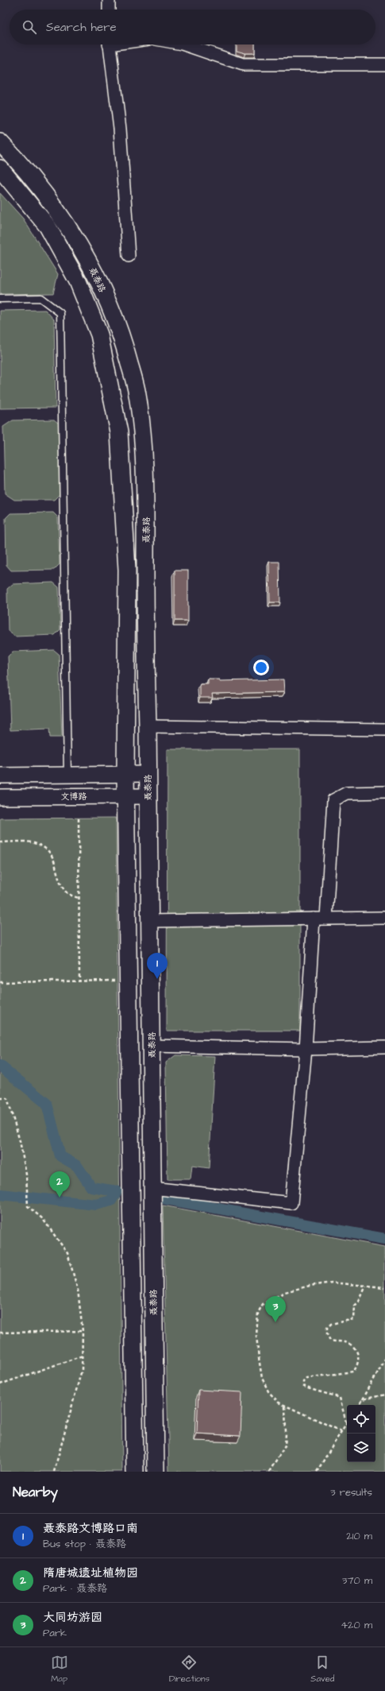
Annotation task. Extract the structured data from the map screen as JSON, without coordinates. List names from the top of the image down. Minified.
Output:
{"streets":{"main road":["聂泰路"],"street":["文博路"]},"crossings":[["聂泰路","文博路"]],"page":{"search":"Search here","pins":["1","2","3"],"heading":["Nearby","3 results"],"list":[{"mark":"1","name":"聂泰路文博路口南","note":"Bus stop · 聂泰路","value":"210 m"},{"mark":"2","name":"隋唐城遗址植物园","note":"Park · 聂泰路","value":"370 m"},{"mark":"3","name":"大同坊游园","note":"Park","value":"420 m"}],"nav":["Map","Directions","Saved"]}}
